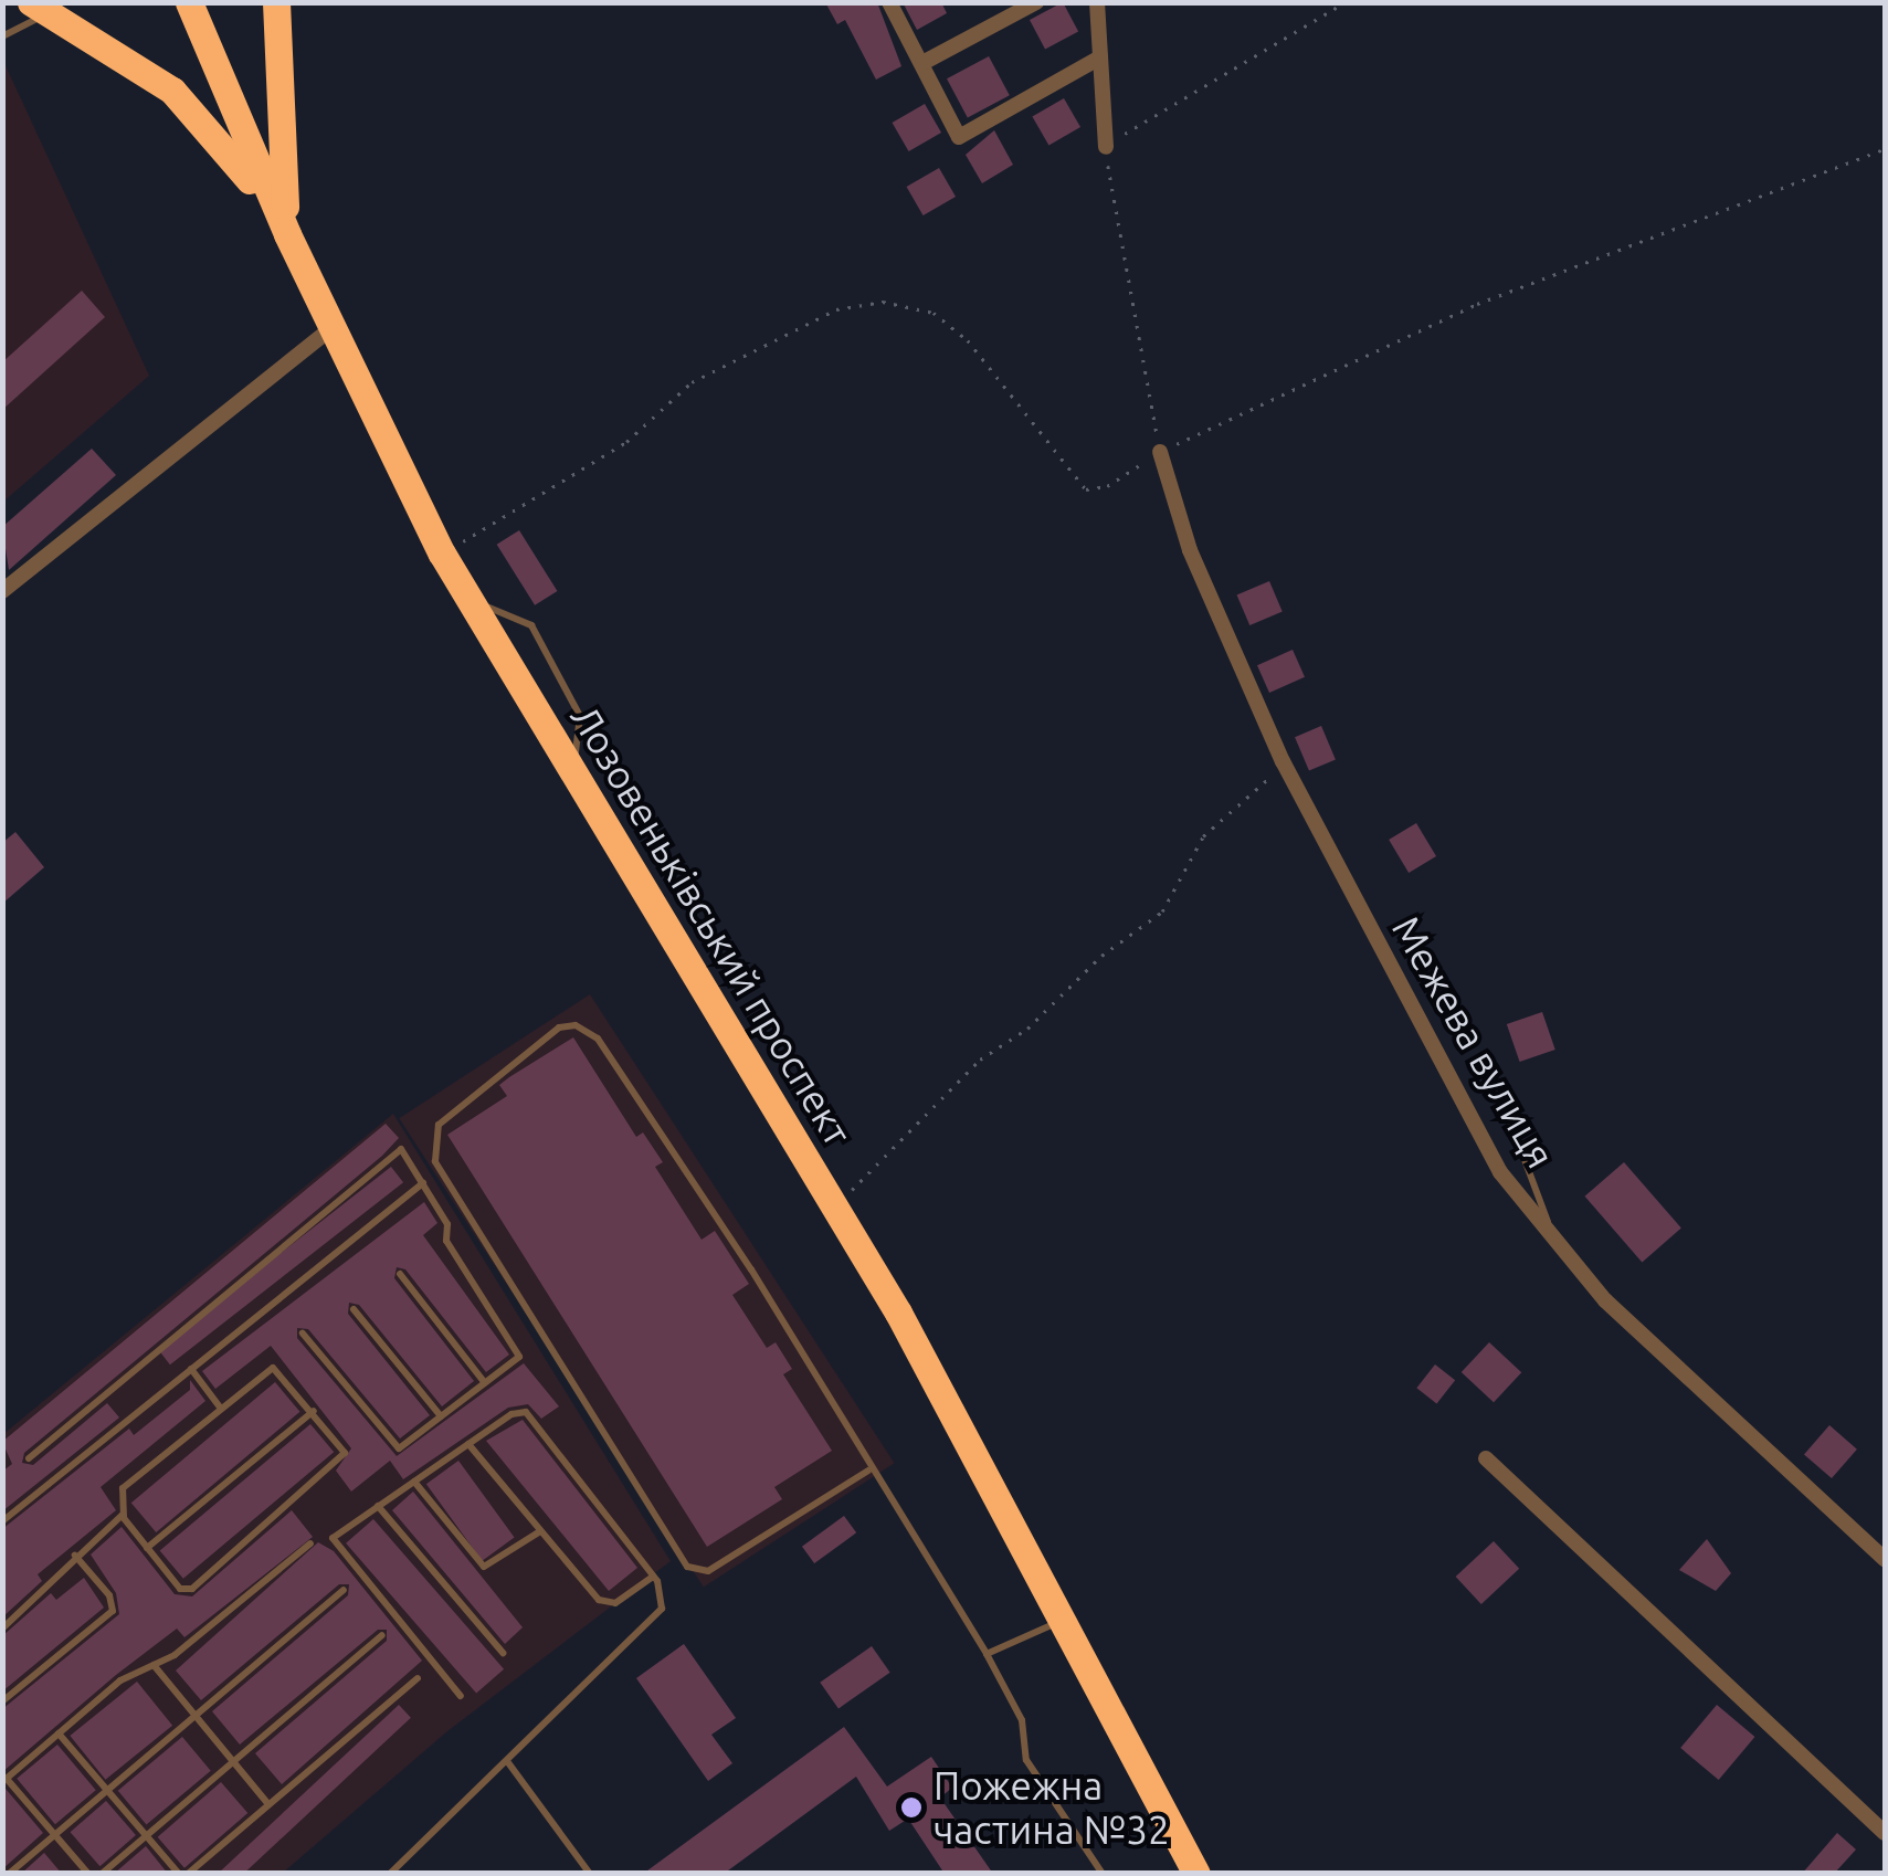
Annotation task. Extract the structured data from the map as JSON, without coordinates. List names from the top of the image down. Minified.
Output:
{"streets":{"highway":["Лозовеньківський проспект"],"street":["Межева вулиця"]},"places":["Пожежна частина №32"]}
